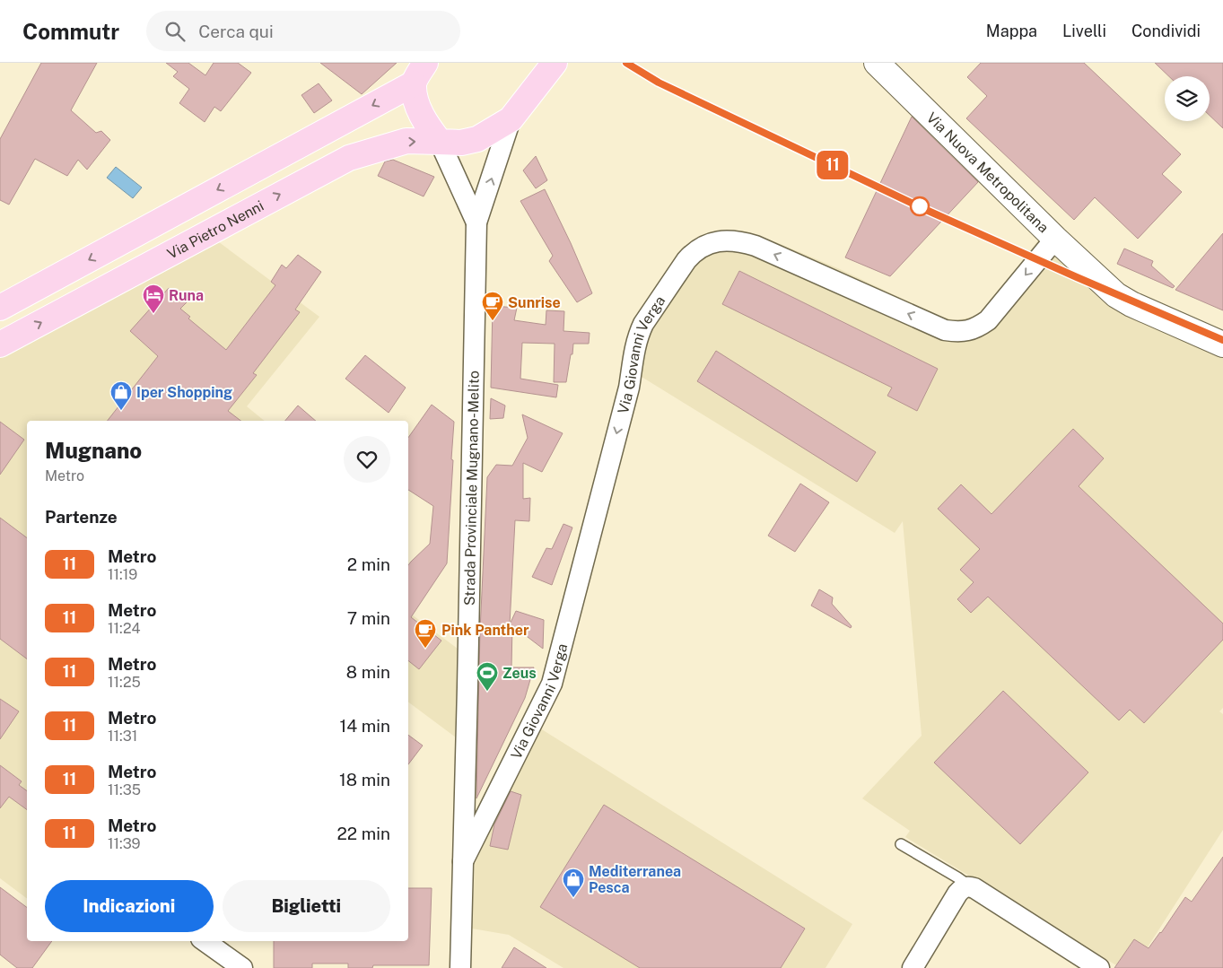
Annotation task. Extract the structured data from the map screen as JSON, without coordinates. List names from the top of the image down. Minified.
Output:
{"streets":{"main road":["Via Pietro Nenni"],"street":["Via Nuova Metropolitana","Via Giovanni Verga","Strada Provinciale Mugnano-Melito"]},"crossings":[["Via Nuova Metropolitana","Via Giovanni Verga"],["Via Pietro Nenni","Strada Provinciale Mugnano-Melito"],["Via Giovanni Verga","Strada Provinciale Mugnano-Melito"]],"places":{"hotel":["Runa"],"cafe":["Sunrise","Pink Panther"],"shop":["Iper Shopping","Mediterranea Pesca"],"sports":["Zeus"]},"lines":["metro line 11"],"page":{"header":"Commutr","search":"Cerca qui","nav":["Mappa","Livelli","Condividi"],"on_map":"11","heading":[["Mugnano","Metro"],"Partenze"],"list":[{"mark":"11","name":"Metro","note":"11:19","value":"2 min"},{"mark":"11","name":"Metro","note":"11:24","value":"7 min"},{"mark":"11","name":"Metro","note":"11:25","value":"8 min"},{"mark":"11","name":"Metro","note":"11:31","value":"14 min"},{"mark":"11","name":"Metro","note":"11:35","value":"18 min"},{"mark":"11","name":"Metro","note":"11:39","value":"22 min"}],"buttons":["Indicazioni","Biglietti"]}}
